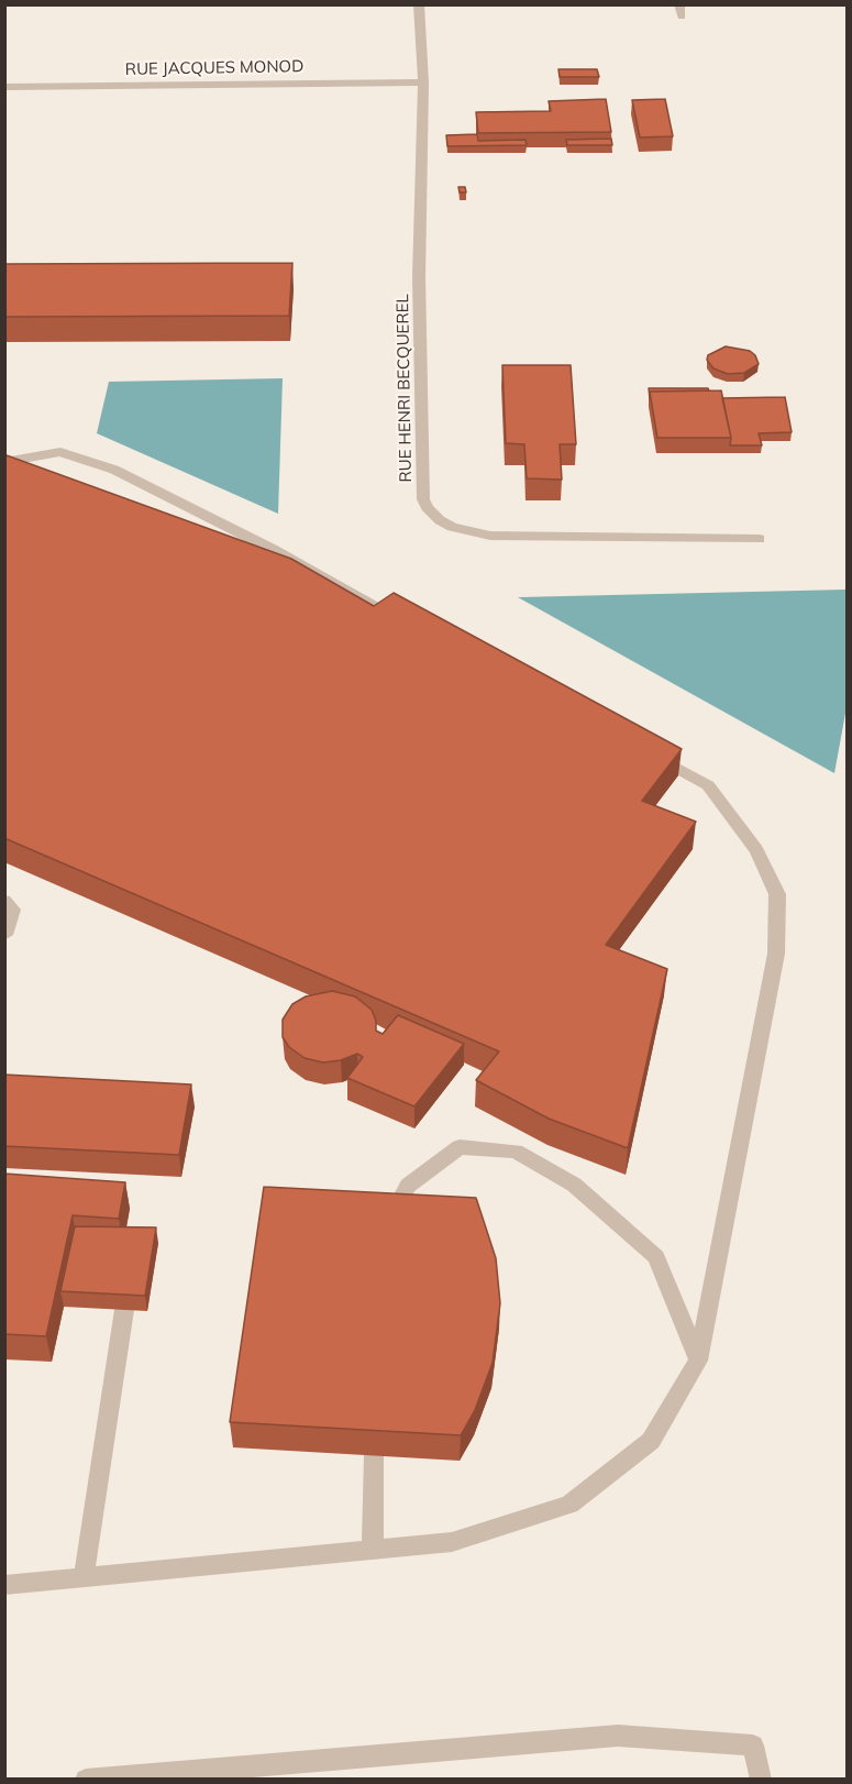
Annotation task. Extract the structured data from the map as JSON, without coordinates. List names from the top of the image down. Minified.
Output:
{"streets":{"street":["RUE JACQUES MONOD","RUE HENRI BECQUEREL"]},"crossings":[["RUE JACQUES MONOD","RUE HENRI BECQUEREL"]]}
